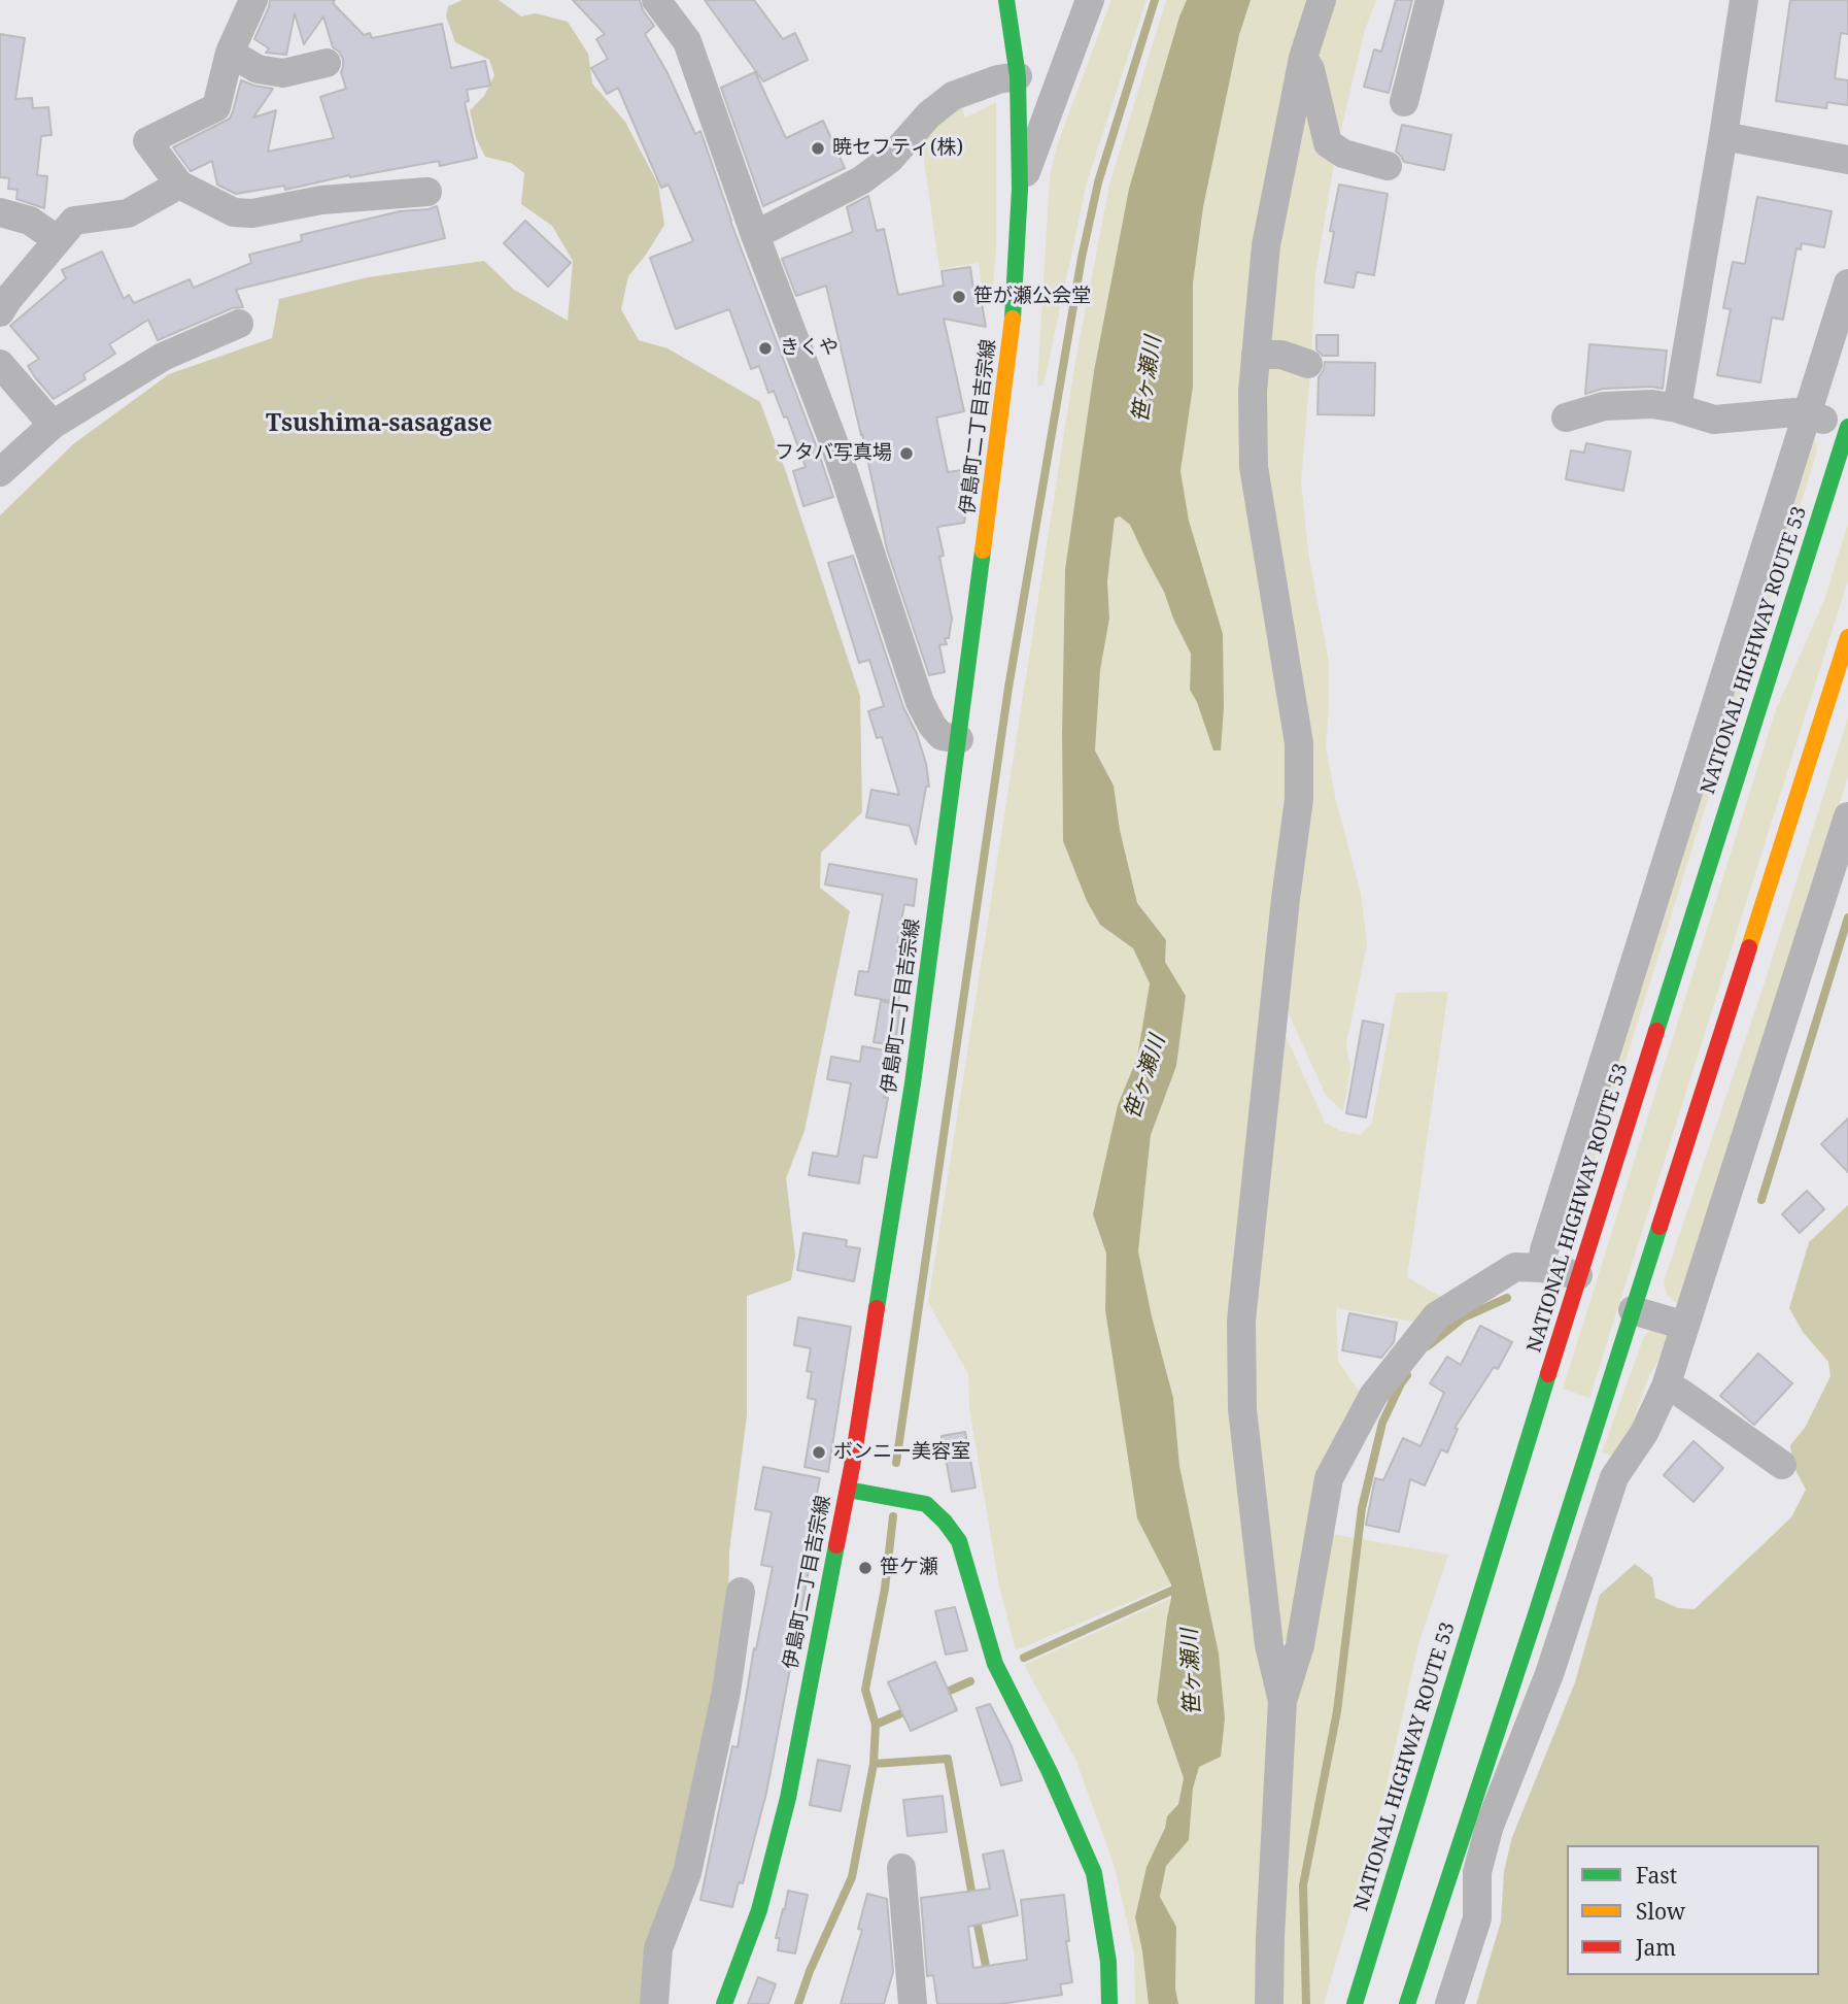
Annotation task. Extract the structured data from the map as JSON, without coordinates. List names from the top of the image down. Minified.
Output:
{"streets":{"main road":["伊島町二丁目吉宗線","NATIONAL HIGHWAY ROUTE 53"]},"districts":["Tsushima-sasagase"],"water":["笹ヶ瀬川"],"places":["暁セフティ(株)","笹が瀬公会堂","きくや","フタバ写真場","ボンニー美容室","笹ケ瀬"],"legend":["Fast","Slow","Jam"]}
